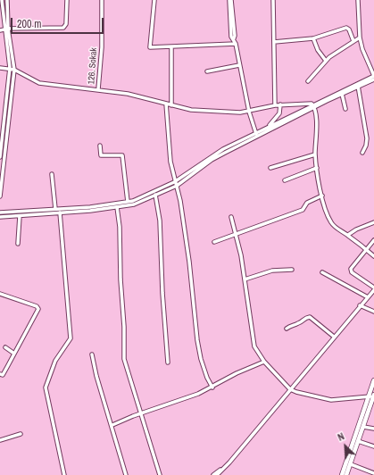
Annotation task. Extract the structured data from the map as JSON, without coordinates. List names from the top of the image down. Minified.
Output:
{"streets":{"street":["126. Sokak"]},"scale_bar":"200 m","north":"top left"}
